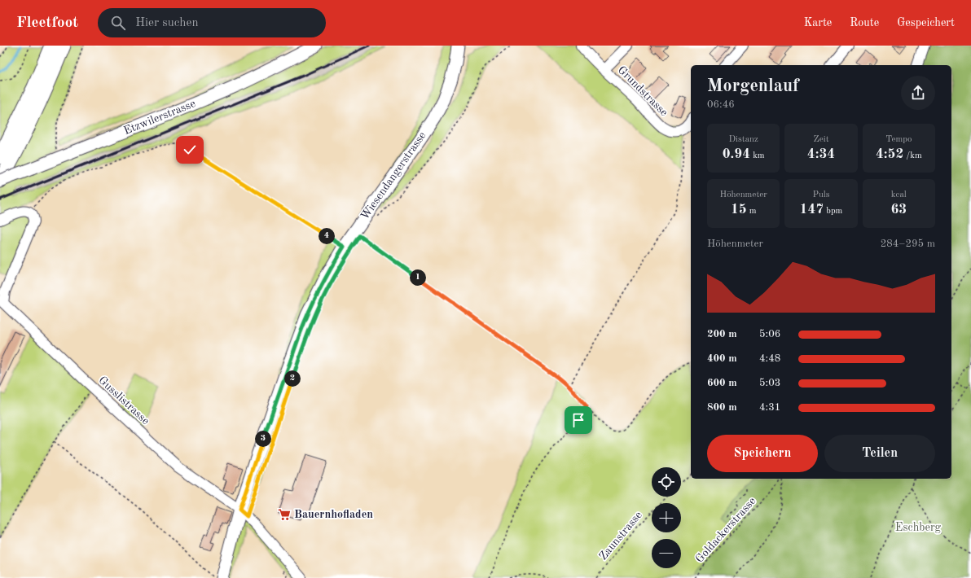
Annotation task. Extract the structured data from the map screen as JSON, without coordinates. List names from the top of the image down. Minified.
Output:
{"streets":{"main road":["Etzwilerstrasse","Wiesendangerstrasse"],"street":["Grundstrasse","Gusslistrasse"],"path":["Goldackerstrasse","Zaunstrasse"]},"crossings":[["Wiesendangerstrasse","Gusslistrasse"]],"parks":["Eschberg"],"places":{"supermarket":["Bauernhofladen"]},"page":{"header":"Fleetfoot","search":"Hier suchen","nav":["Karte","Route","Gespeichert"],"heading":["Morgenlauf","06:46"],"stats":[["Distanz","0.94 km"],["Zeit","4:34"],["Tempo","4:52 /km"],["Höhenmeter","15 m"],["Puls","147 bpm"],["kcal","63"]],"pins":["4","1","2","3"],"chart":["Höhenmeter","284–295 m"],"list":[{"name":"200 m","note":"5:06"},{"name":"400 m","note":"4:48"},{"name":"600 m","note":"5:03"},{"name":"800 m","note":"4:31"}],"buttons":["Speichern","Teilen"],"map_buttons":["+","−"]}}
